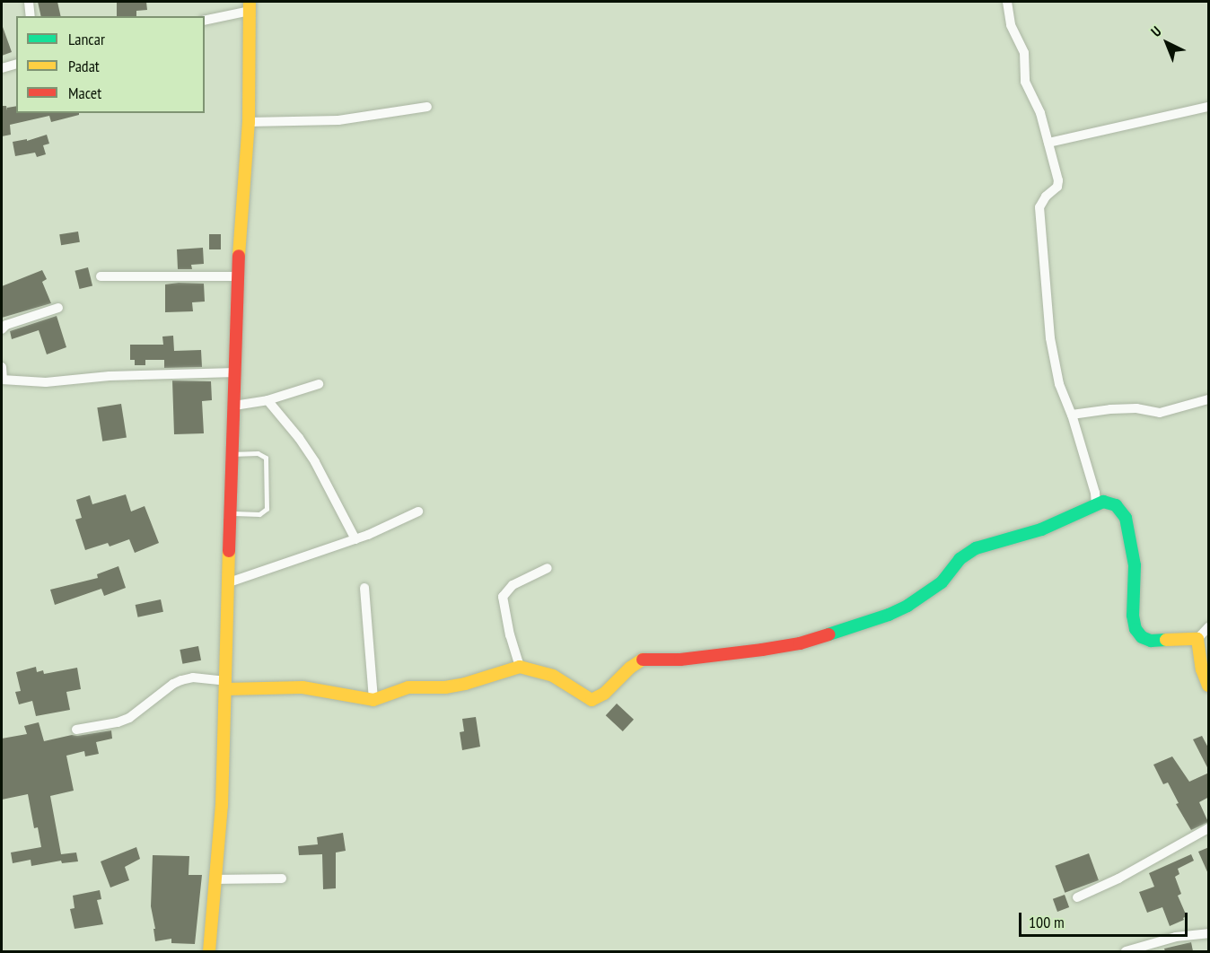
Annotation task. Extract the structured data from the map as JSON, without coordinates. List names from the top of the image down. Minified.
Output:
{"legend":["Lancar","Padat","Macet"],"scale_bar":"100 m","north":"top left"}
